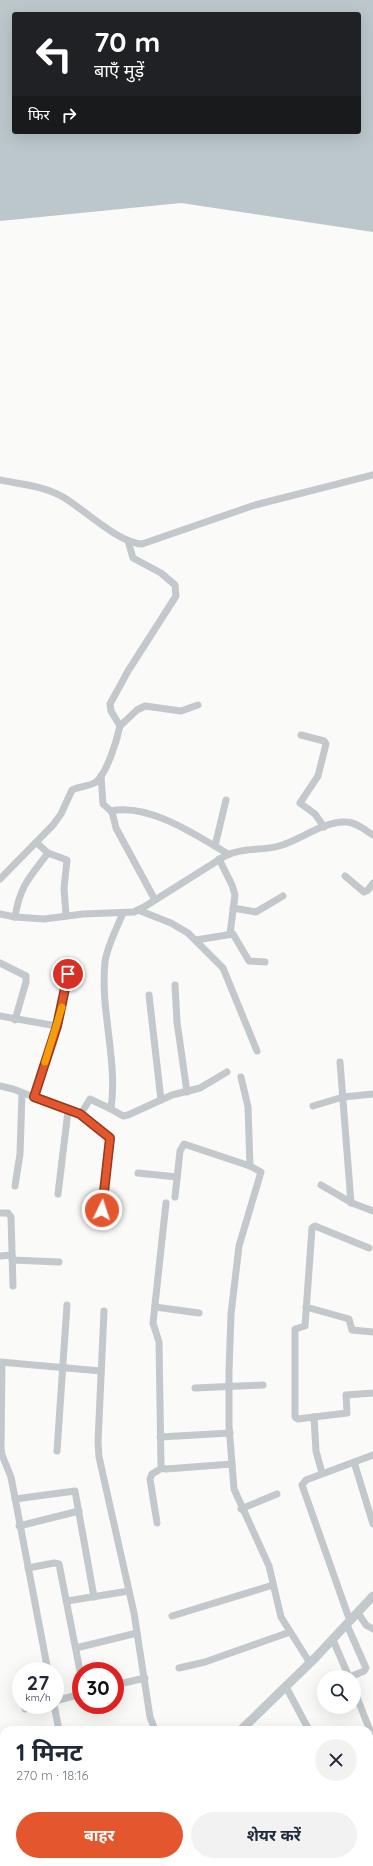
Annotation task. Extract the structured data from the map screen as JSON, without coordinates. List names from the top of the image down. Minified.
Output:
{"page":{"turn":["70 m","बाएँ मुड़ें"],"then":"फिर","speed":"27 km/h","limit":"30","heading":["1 मिनट","270 m · 18:16"],"buttons":["बाहर","शेयर करें"]}}
